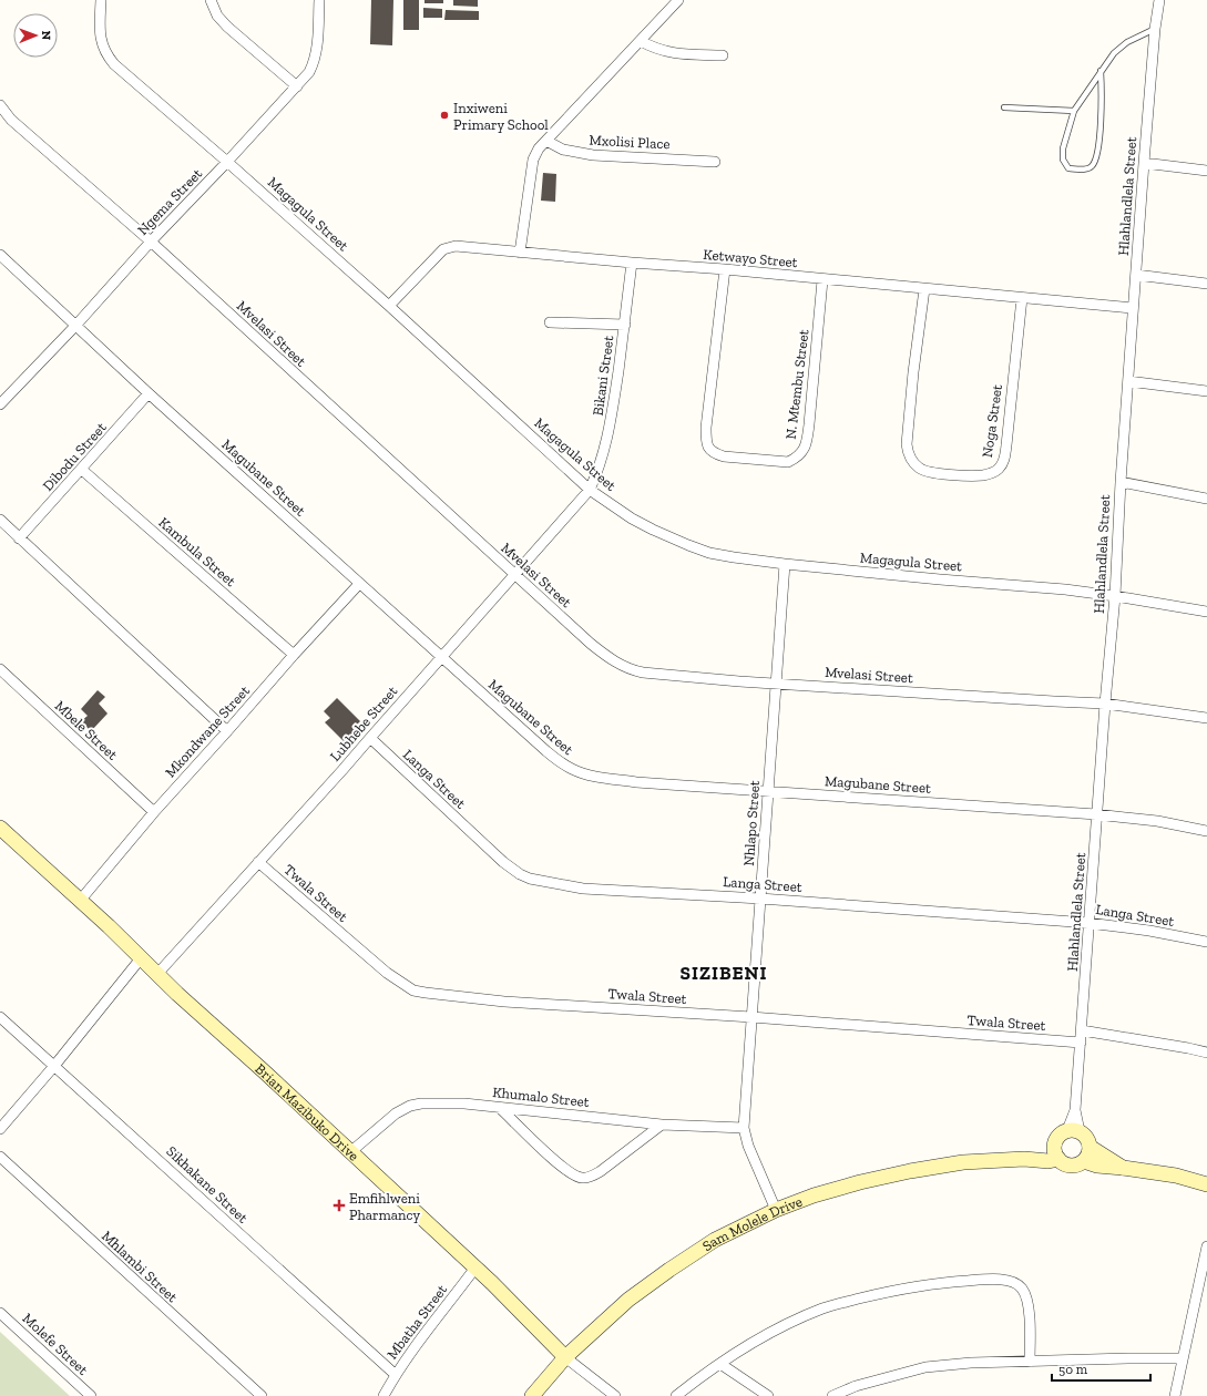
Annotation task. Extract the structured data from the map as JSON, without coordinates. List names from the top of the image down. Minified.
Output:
{"streets":{"street":["Mxolisi Place","Hlahlandlela Street","Ngema Street","Magagula Street","Ketwayo Street","Mvelasi Street","Bikani Street","N. Mtembu Street","Noga Street","Dibodu Street","Magubane Street","Kambula Street","Lubhebe Street","Mbele Street","Mkondwane Street","Langa Street","Nhlapo Street","Twala Street","Khumalo Street","Brian Mazibuko Drive","Sikhakane Street","Sam Molele Drive","Mhlambi Street","Mbatha Street","Molefe Street"]},"crossings":[["Hlahlandlela Street","Magagula Street"],["Hlahlandlela Street","Ketwayo Street"],["Hlahlandlela Street","Mvelasi Street"],["Hlahlandlela Street","Magubane Street"],["Hlahlandlela Street","Langa Street"],["Hlahlandlela Street","Twala Street"],["Hlahlandlela Street","Sam Molele Drive"],["Ngema Street","Magagula Street"],["Ngema Street","Mvelasi Street"],["Ngema Street","Magubane Street"],["Magagula Street","Ketwayo Street"],["Magagula Street","Bikani Street"],["Magagula Street","Lubhebe Street"],["Magagula Street","Nhlapo Street"],["Ketwayo Street","Bikani Street"],["Ketwayo Street","N. Mtembu Street"],["Ketwayo Street","Noga Street"],["Mvelasi Street","Lubhebe Street"],["Mvelasi Street","Nhlapo Street"],["Bikani Street","Lubhebe Street"],["Dibodu Street","Magubane Street"],["Dibodu Street","Kambula Street"],["Magubane Street","Lubhebe Street"],["Magubane Street","Mkondwane Street"],["Magubane Street","Nhlapo Street"],["Kambula Street","Mkondwane Street"],["Lubhebe Street","Langa Street"],["Lubhebe Street","Twala Street"],["Lubhebe Street","Brian Mazibuko Drive"],["Mbele Street","Mkondwane Street"],["Mkondwane Street","Brian Mazibuko Drive"],["Langa Street","Nhlapo Street"],["Nhlapo Street","Twala Street"],["Nhlapo Street","Khumalo Street"],["Nhlapo Street","Sam Molele Drive"],["Khumalo Street","Brian Mazibuko Drive"],["Brian Mazibuko Drive","Sam Molele Drive"],["Brian Mazibuko Drive","Mbatha Street"],["Sikhakane Street","Mbatha Street"]],"districts":["SIZIBENI"],"places":{"other":["Inxiweni Primary School"],"health":["Emfihlweni Pharmancy"]},"scale_bar":"50 m","north":"right"}
